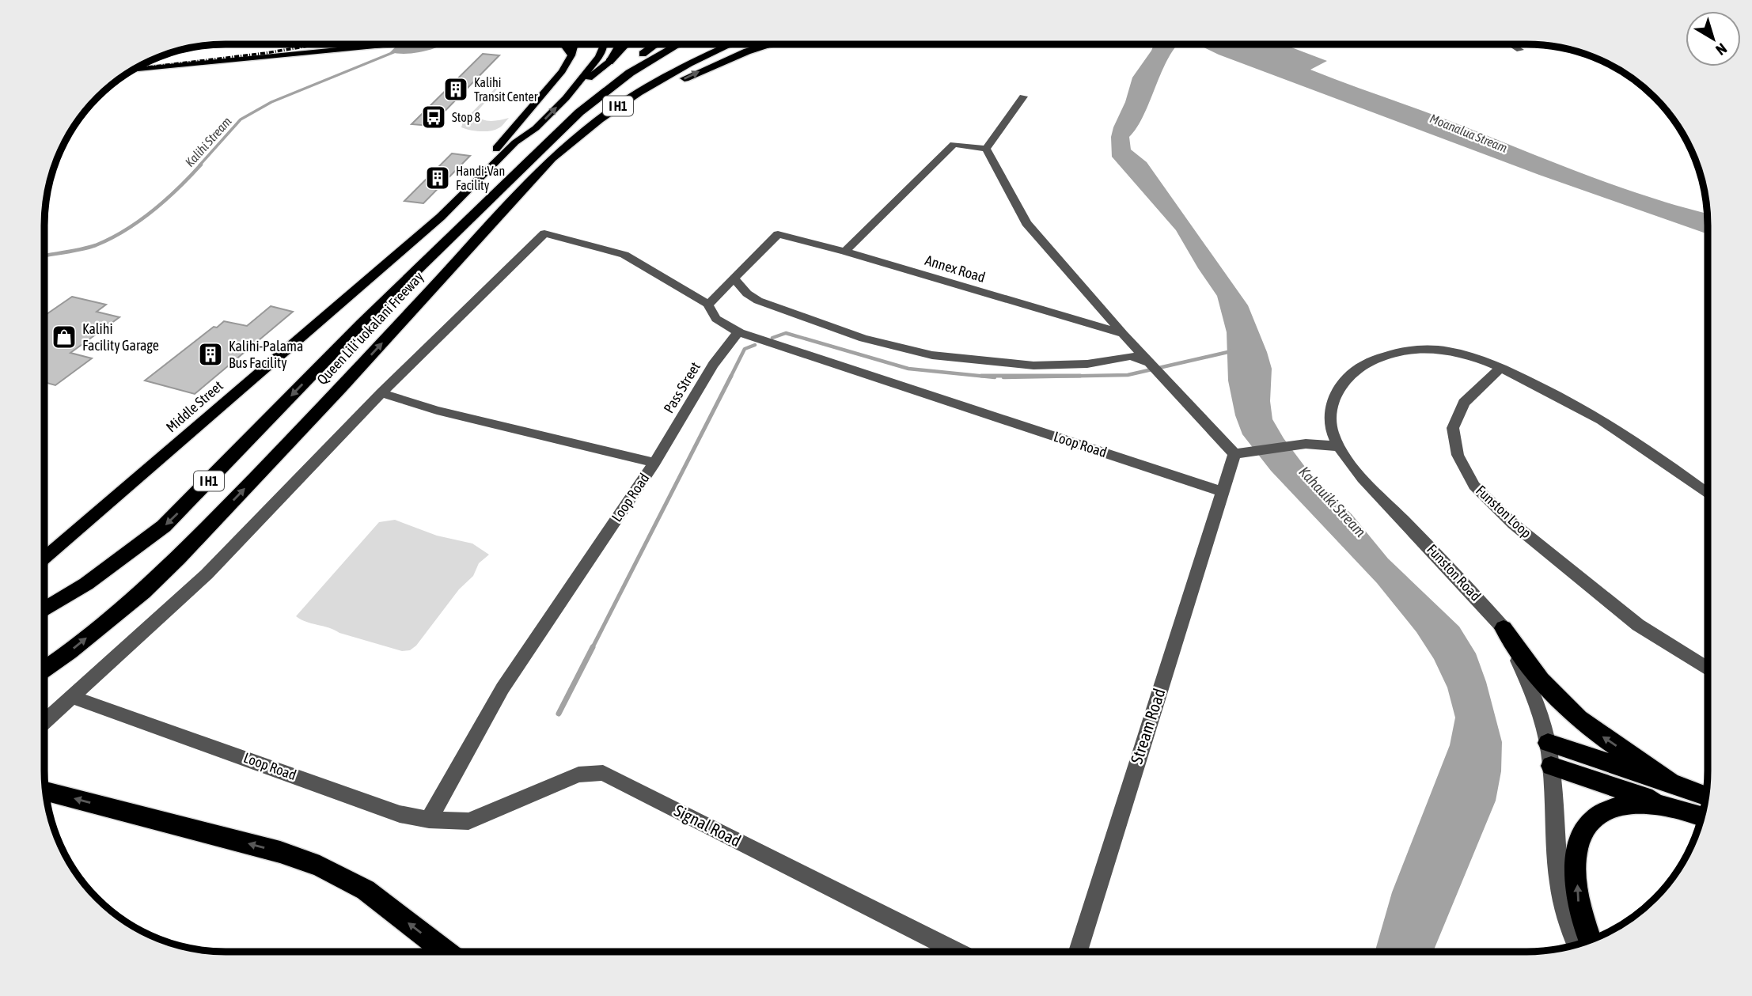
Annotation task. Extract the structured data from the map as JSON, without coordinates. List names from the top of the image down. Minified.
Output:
{"streets":{"highway":["I H1","Queen Liliʻuokalani Freeway"],"main road":["Middle Street"],"street":["Annex Road","Pass Street","Loop Road","Funston Loop","Funston Road","Stream Road","Signal Road"]},"crossings":[["Pass Street","Loop Road"],["Loop Road","Stream Road"],["Loop Road","Signal Road"],["Funston Loop","Funston Road"]],"water":["Moanalua Stream","Kalihi Stream","Kahauiki Stream"],"places":{"building":["Kalihi Transit Center","Handi-Van Facility","Kalihi-Palama Bus Facility"],"bus stop":["Stop 8"],"shop":["Kalihi Facility Garage"]},"north":"bottom right"}
